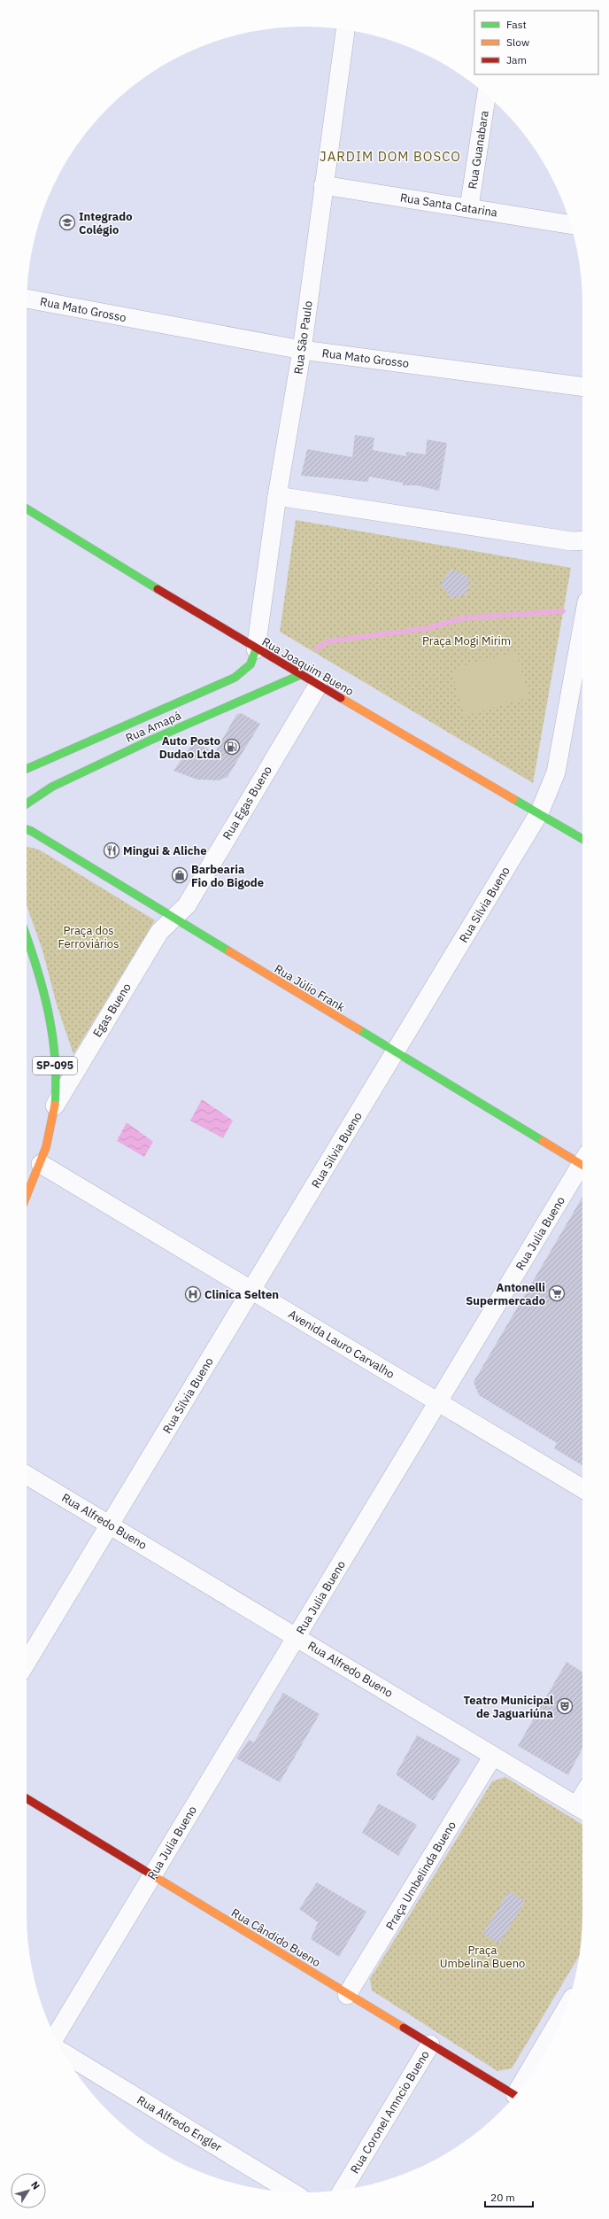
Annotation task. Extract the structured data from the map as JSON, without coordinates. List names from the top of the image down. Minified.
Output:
{"streets":{"main road":["Rua Joaquim Bueno","Rua Amapá","Rua Júlio Frank","SP-095","Rua Cândido Bueno"],"street":["Rua Guanabara","Rua Santa Catarina","Rua Mato Grosso","Rua São Paulo","Rua Egas Bueno","Rua Silvia Bueno","Egas Bueno","Rua Julia Bueno","Avenida Lauro Carvalho","Rua Alfredo Bueno","Praça Umbelinda Bueno","Rua Coronel Amncio Bueno","Rua Alfredo Engler"]},"crossings":[["Rua Guanabara","Rua Santa Catarina"],["Rua Santa Catarina","Rua São Paulo"],["Rua Mato Grosso","Rua São Paulo"],["Rua São Paulo","Rua Joaquim Bueno"],["Rua São Paulo","Rua Amapá"],["Rua Joaquim Bueno","Rua Amapá"],["Rua Joaquim Bueno","Rua Egas Bueno"],["Rua Joaquim Bueno","Rua Silvia Bueno"],["Rua Egas Bueno","Rua Júlio Frank"],["Rua Egas Bueno","Egas Bueno"],["Rua Silvia Bueno","Rua Júlio Frank"],["Rua Silvia Bueno","Avenida Lauro Carvalho"],["Rua Silvia Bueno","Rua Alfredo Bueno"],["Rua Júlio Frank","Egas Bueno"],["Egas Bueno","SP-095"],["SP-095","Avenida Lauro Carvalho"],["Rua Julia Bueno","Avenida Lauro Carvalho"],["Rua Julia Bueno","Rua Alfredo Bueno"],["Rua Julia Bueno","Rua Cândido Bueno"],["Rua Alfredo Bueno","Praça Umbelinda Bueno"],["Praça Umbelinda Bueno","Rua Cândido Bueno"],["Rua Cândido Bueno","Rua Coronel Amncio Bueno"]],"districts":["JARDIM DOM BOSCO"],"parks":["Praça Mogi Mirim","Praça dos Ferroviários","Praça Umbelina Bueno"],"places":{"school or university":["Integrado Colégio"],"fuel station":["Auto Posto Dudao Ltda"],"restaurant":["Mingui & Aliche"],"shop":["Barbearia Fio do Bigode"],"supermarket":["Antonelli Supermercado"],"hospital":["Clinica Selten"],"theatre":["Teatro Municipal de Jaguariúna"]},"legend":["Fast","Slow","Jam"],"scale_bar":"20 m","north":"top right"}
